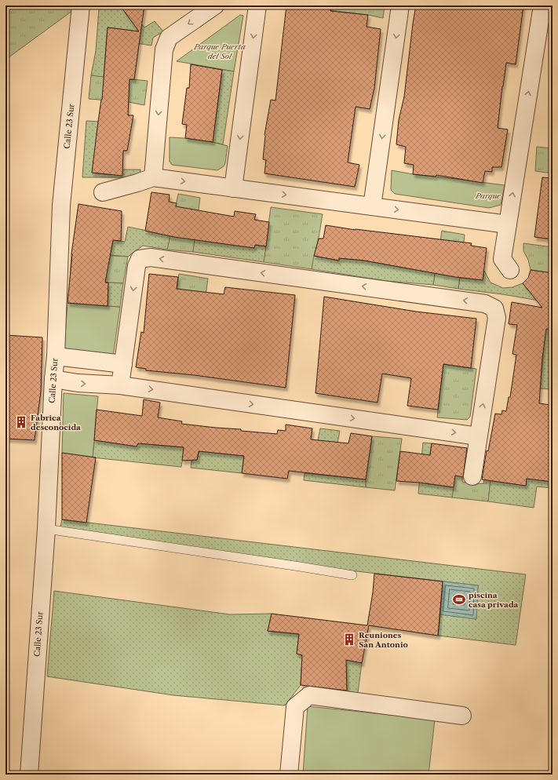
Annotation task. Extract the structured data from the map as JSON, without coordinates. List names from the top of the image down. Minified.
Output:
{"streets":{"street":["Calle 23 Sur"]},"parks":["Parque Puerta del Sol","Parque"],"places":{"building":["Fabrica desconocida","Reuniones San Antonio"],"sports":["piscina casa privada"]}}
